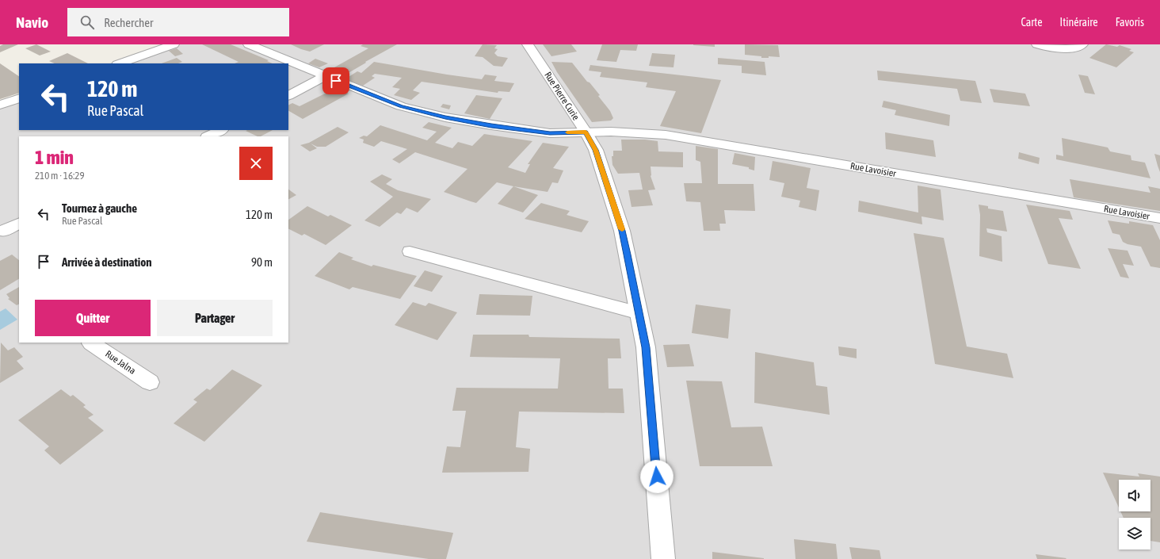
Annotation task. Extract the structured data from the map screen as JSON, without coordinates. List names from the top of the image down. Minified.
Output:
{"streets":{"street":["Rue Pierre Curie","Rue Lavoisier","Rue Jalna"]},"crossings":[["Rue Pierre Curie","Rue Lavoisier"]],"page":{"header":"Navio","search":"Rechercher","nav":["Carte","Itinéraire","Favoris"],"turn":["120 m","Rue Pascal"],"heading":["1 min","210 m · 16:29"],"list":[{"name":"Tournez à gauche","note":"Rue Pascal","value":"120 m"},{"name":"Arrivée à destination","value":"90 m"}],"buttons":["Quitter","Partager"]}}
